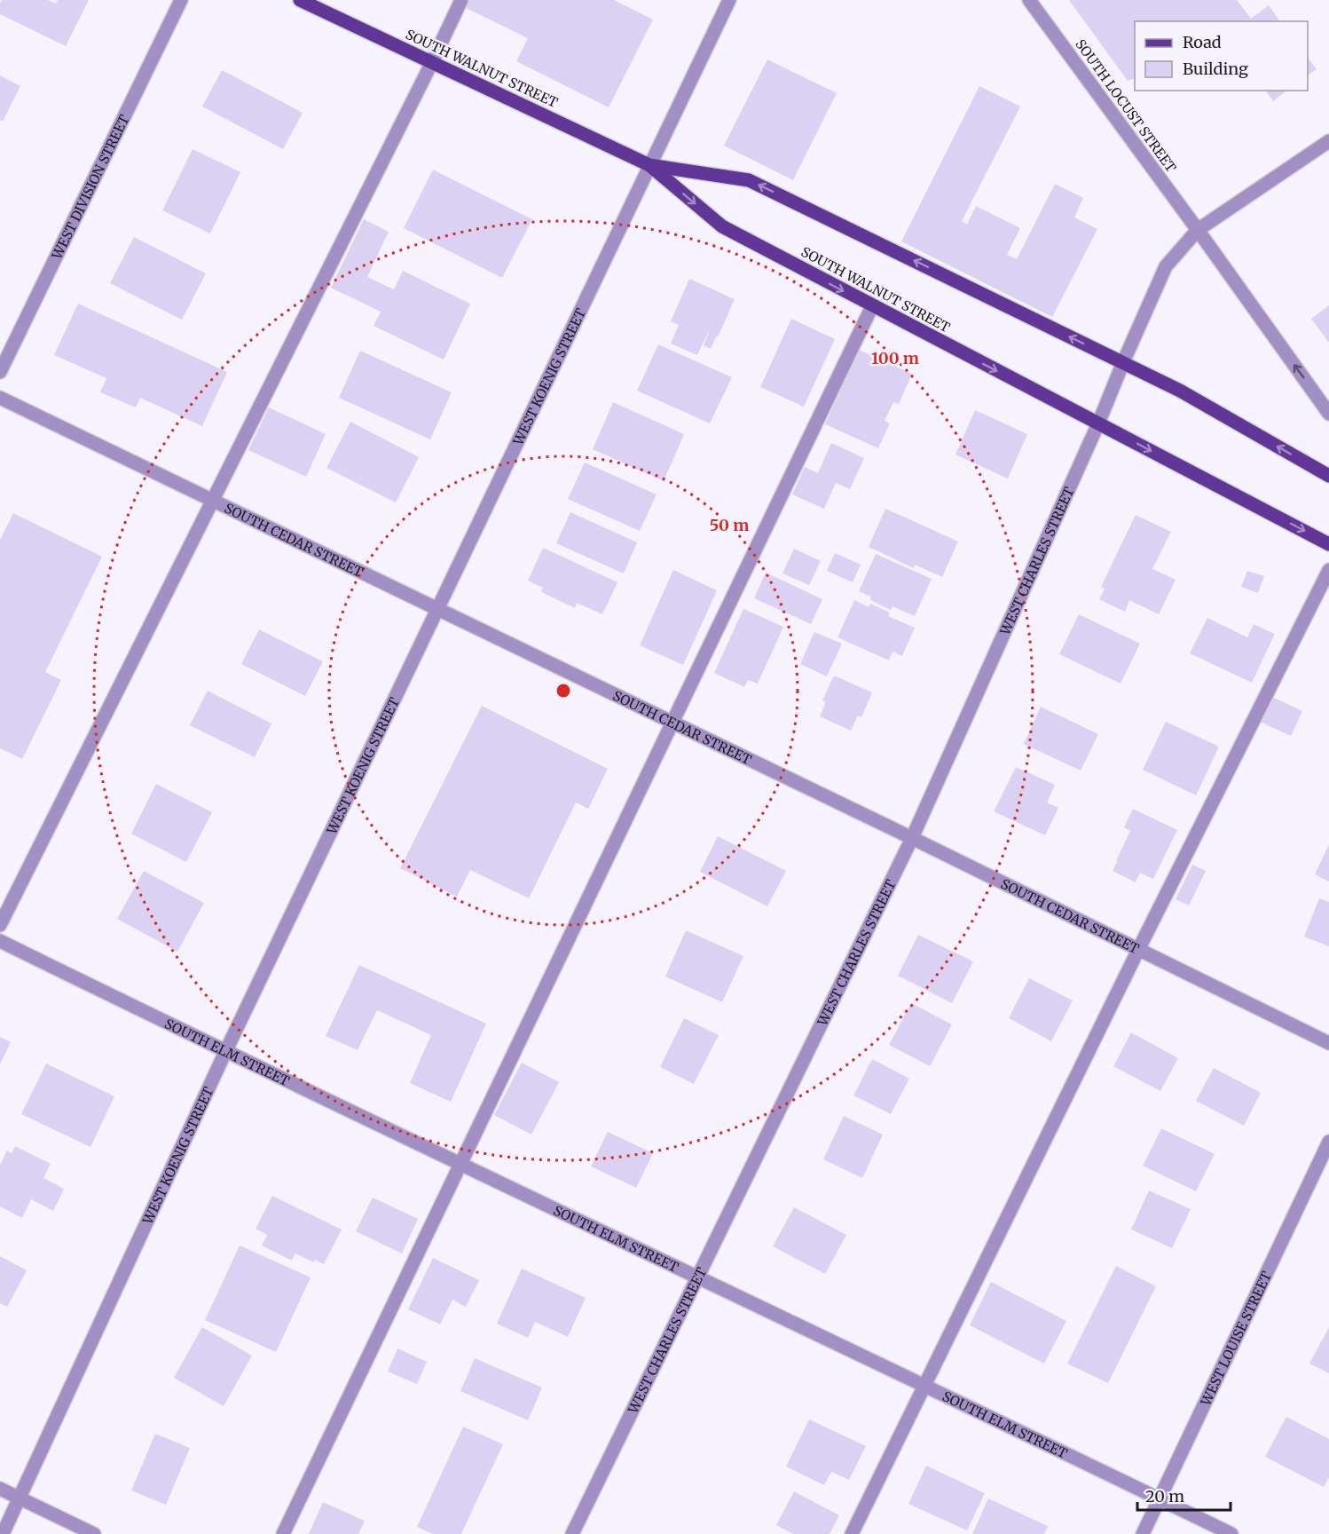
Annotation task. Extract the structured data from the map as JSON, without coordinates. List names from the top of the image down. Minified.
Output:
{"streets":{"main road":["SOUTH WALNUT STREET"],"street":["SOUTH LOCUST STREET","WEST DIVISION STREET","WEST KOENIG STREET","SOUTH CEDAR STREET","WEST CHARLES STREET","SOUTH ELM STREET","WEST LOUISE STREET"]},"crossings":[["SOUTH WALNUT STREET","WEST KOENIG STREET"],["SOUTH WALNUT STREET","WEST CHARLES STREET"],["SOUTH LOCUST STREET","WEST CHARLES STREET"],["WEST KOENIG STREET","SOUTH CEDAR STREET"],["WEST KOENIG STREET","SOUTH ELM STREET"],["SOUTH CEDAR STREET","WEST CHARLES STREET"],["WEST CHARLES STREET","SOUTH ELM STREET"],["SOUTH ELM STREET","WEST LOUISE STREET"]],"one_way":["SOUTH LOCUST STREET"],"legend":["Road","Building"],"scale_bar":"20 m","rings":["100 m","50 m"]}
